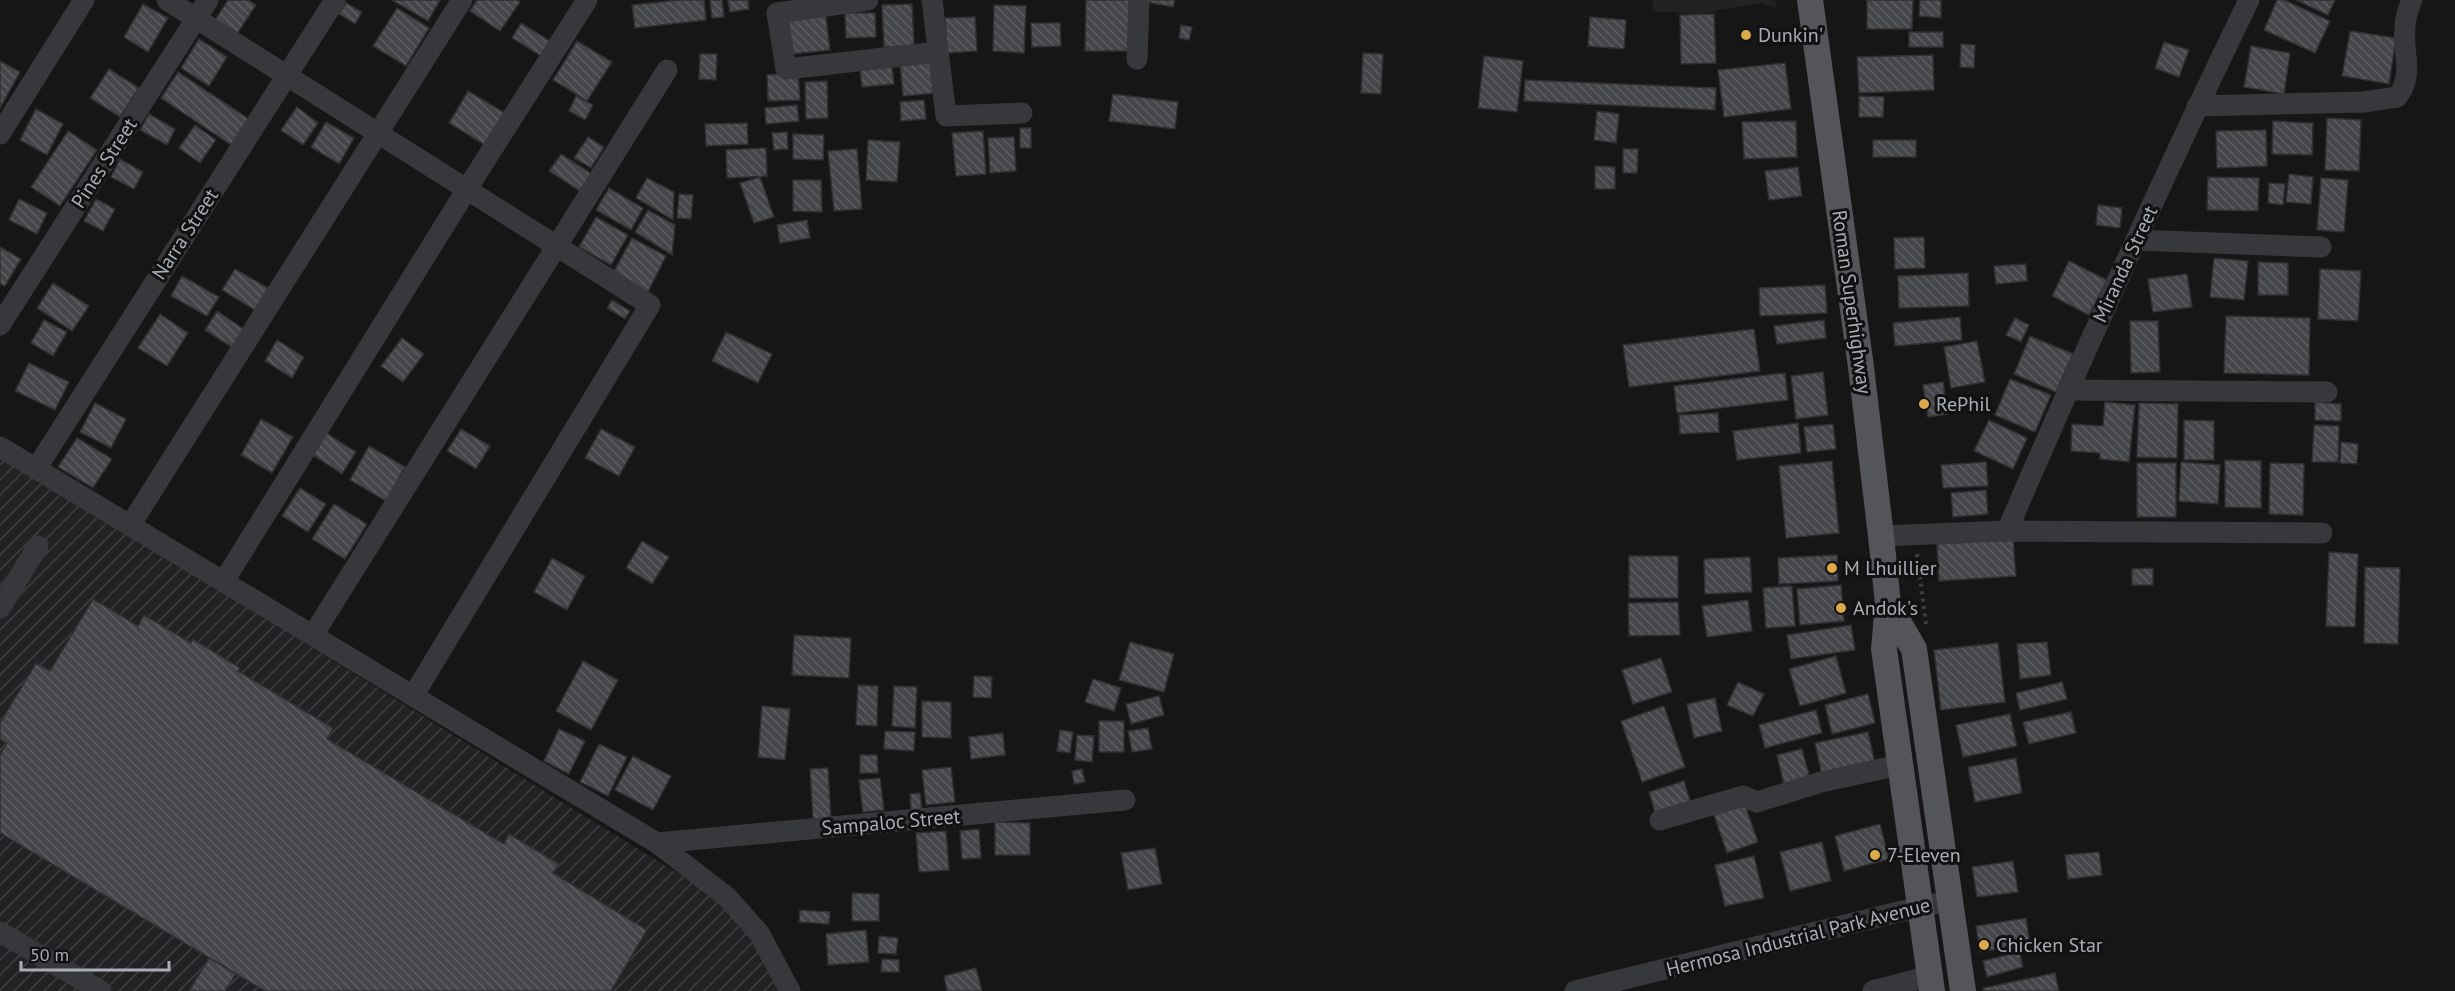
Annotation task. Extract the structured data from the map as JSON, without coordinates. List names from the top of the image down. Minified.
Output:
{"streets":{"main road":["Roman Superhighway"],"street":["Pines Street","Narra Street","Miranda Street","Sampaloc Street","Hermosa Industrial Park Avenue"]},"crossings":[["Roman Superhighway","Hermosa Industrial Park Avenue"]],"places":["Dunkin'","RePhil","M Lhuillier","Andok's","7-Eleven","Chicken Star"],"scale_bar":"50 m"}
